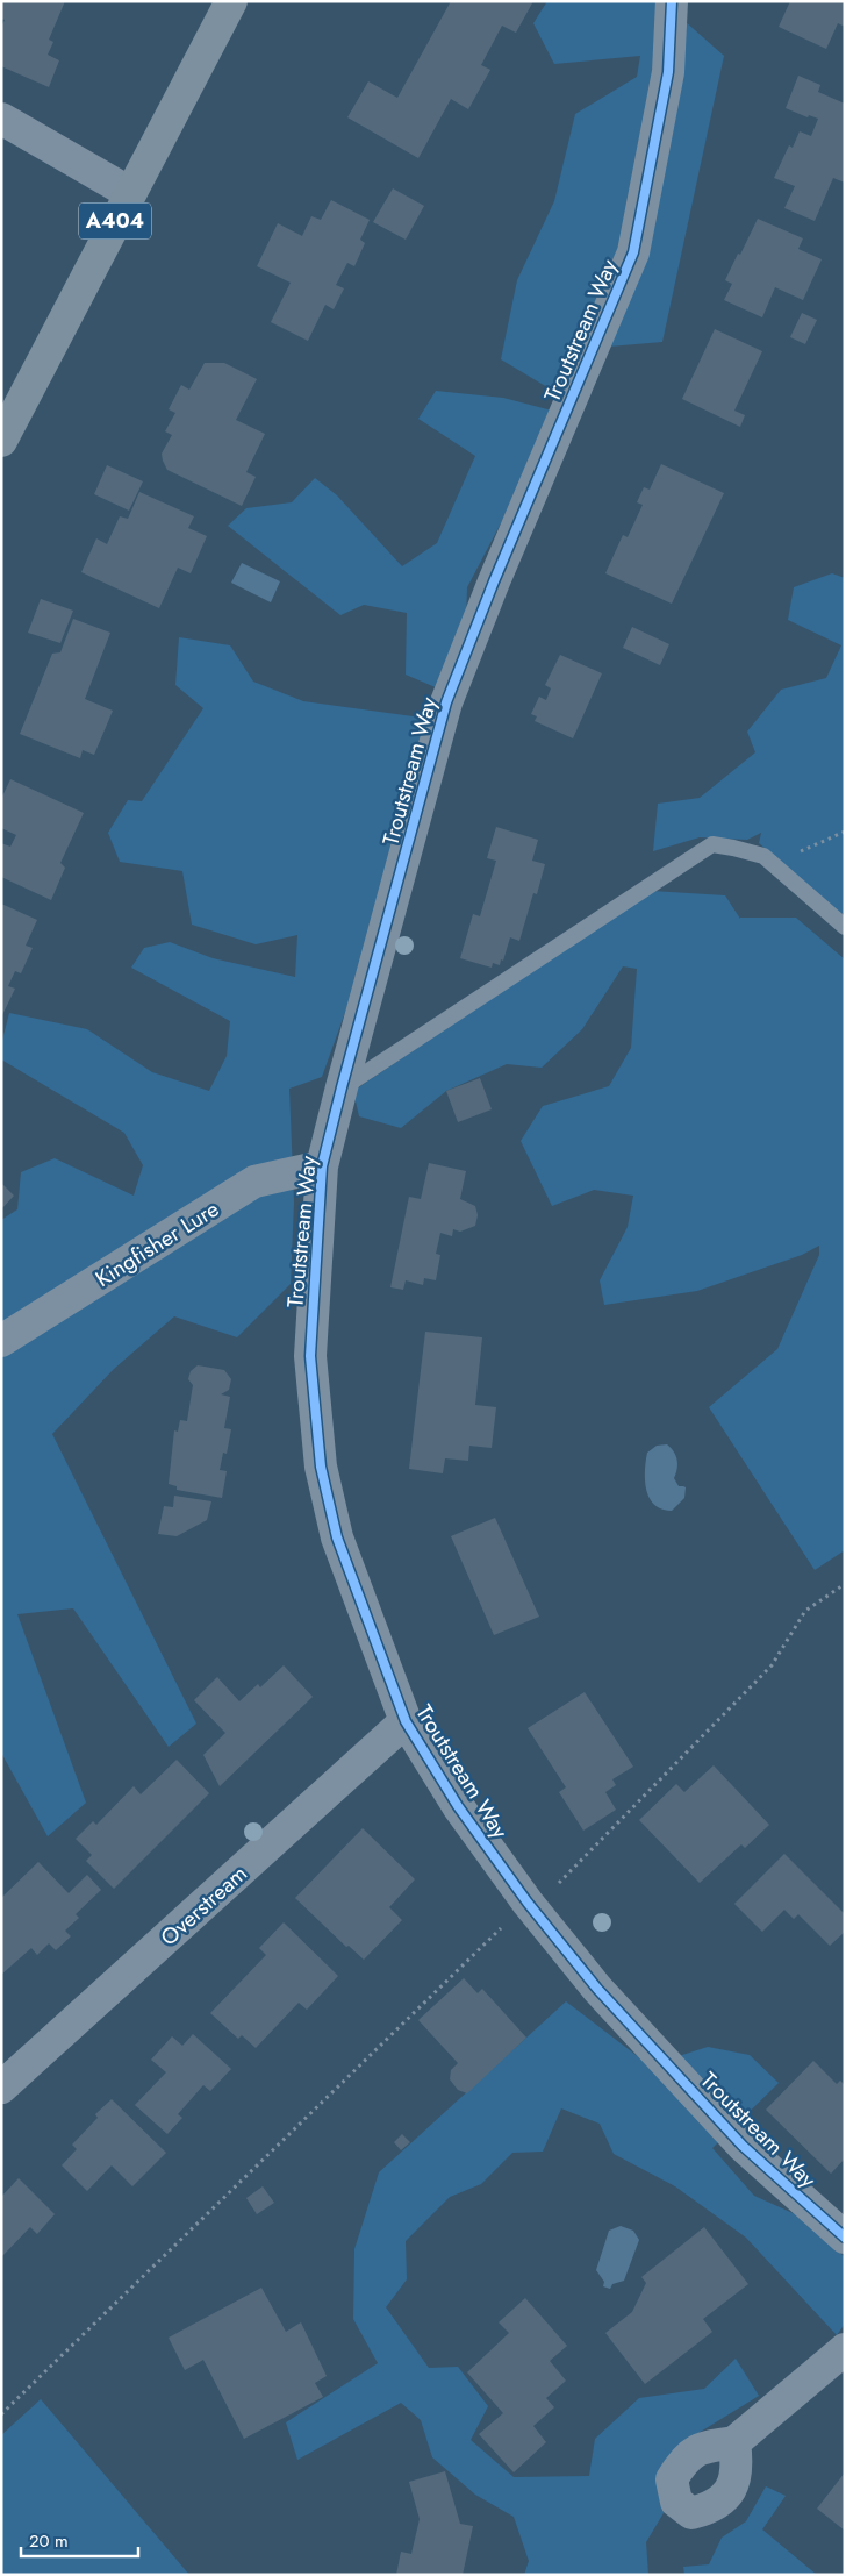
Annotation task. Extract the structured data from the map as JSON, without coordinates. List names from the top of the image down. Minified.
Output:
{"streets":{"main road":["A404"],"street":["Troutstream Way","Kingfisher Lure","Overstream"]},"crossings":[["Troutstream Way","Kingfisher Lure"],["Troutstream Way","Overstream"]],"scale_bar":"20 m"}
